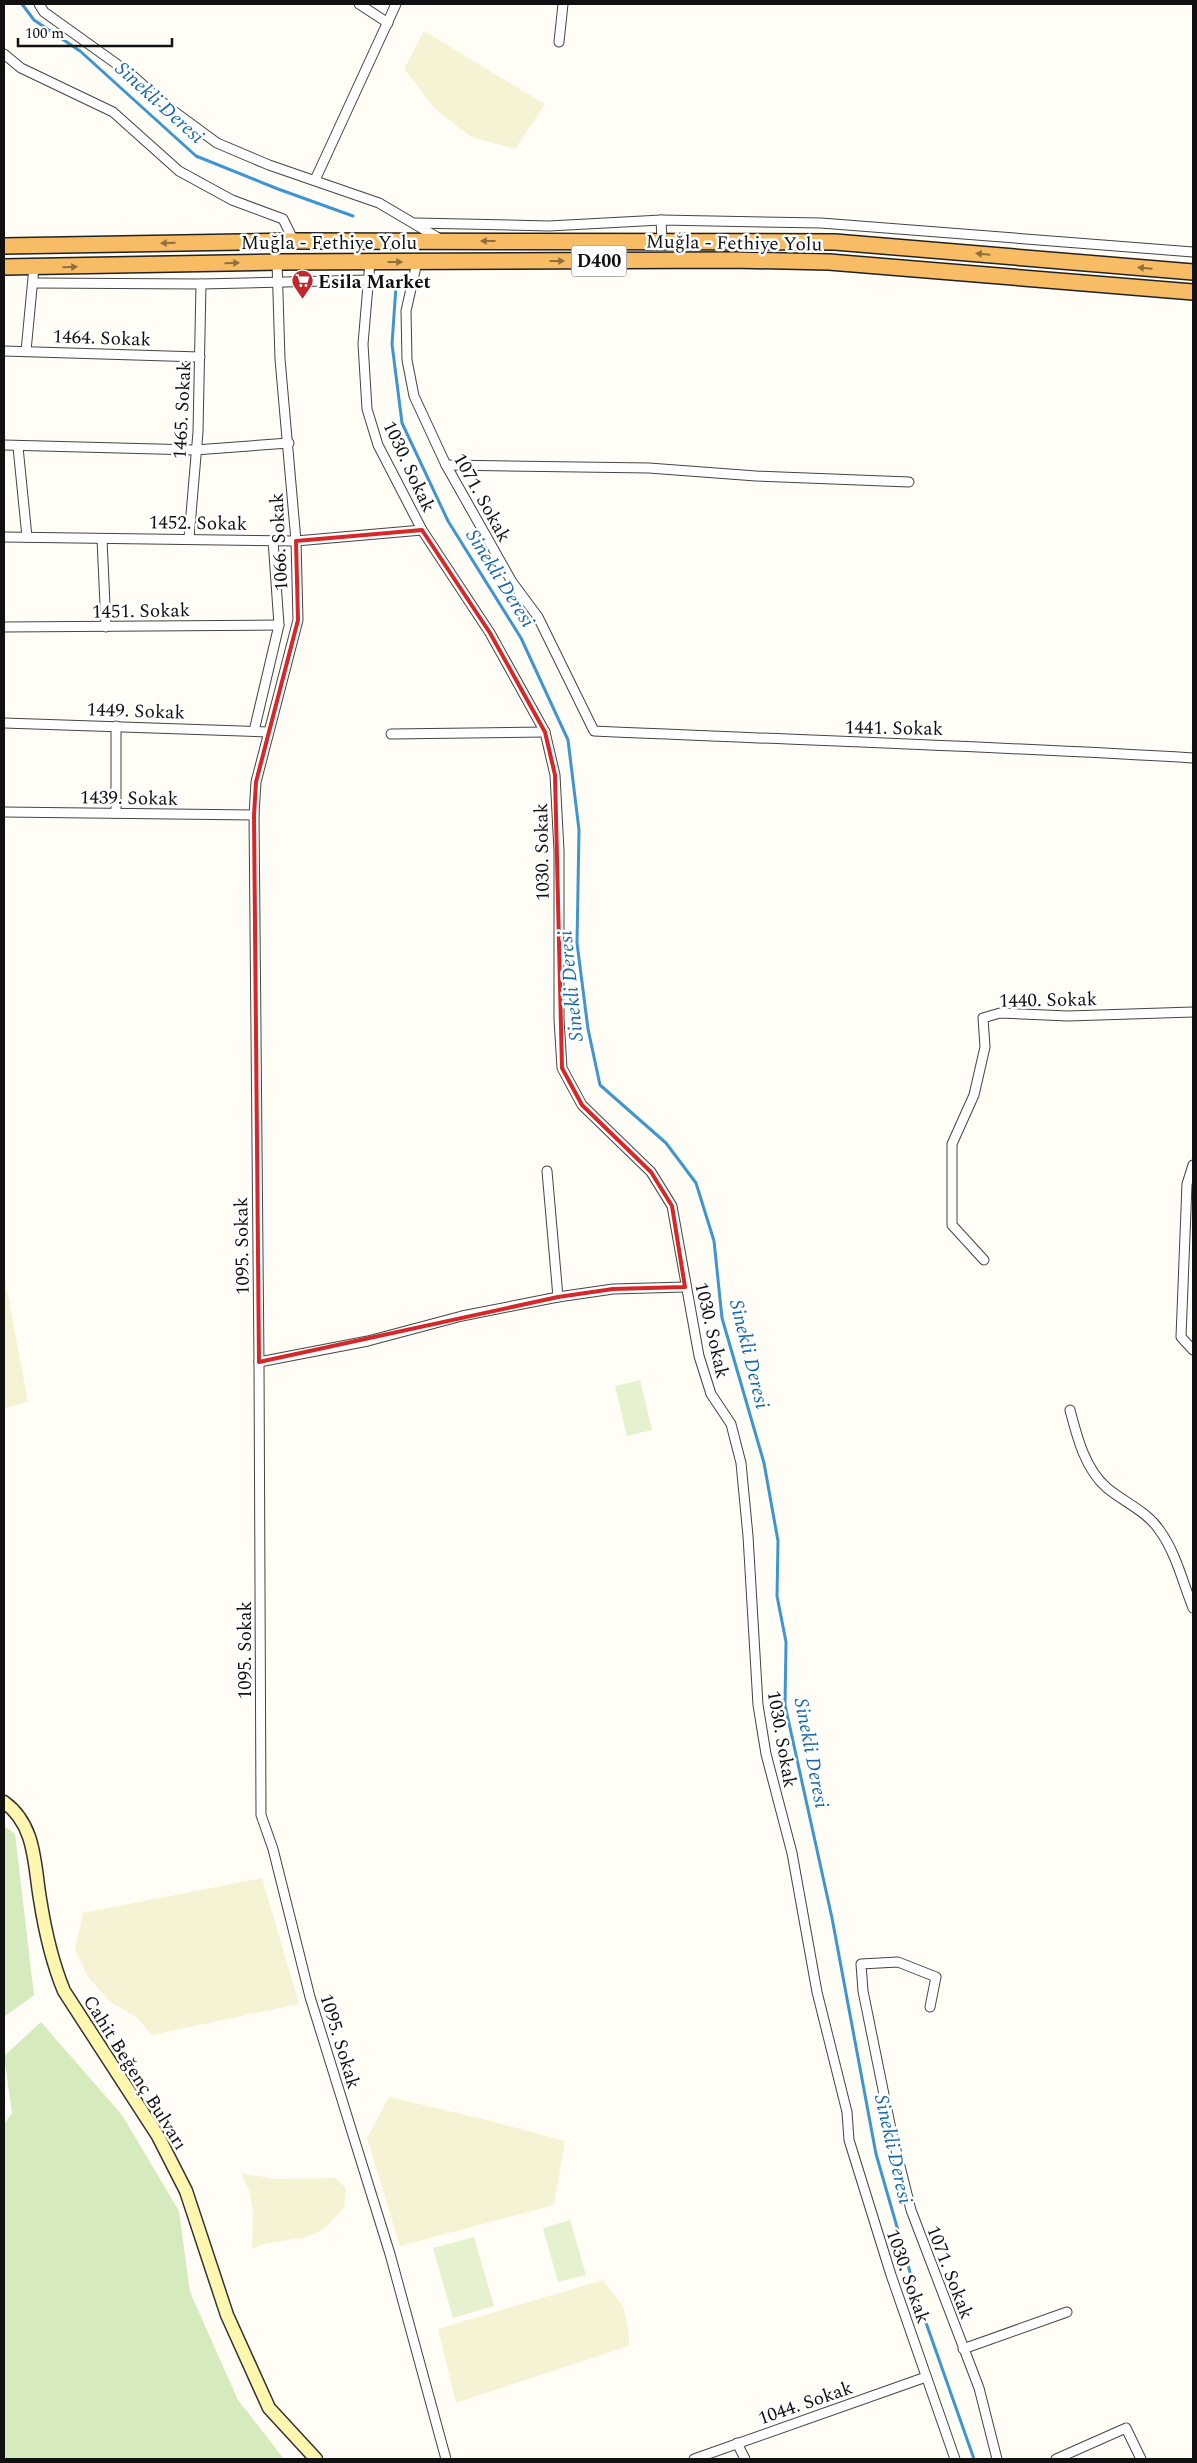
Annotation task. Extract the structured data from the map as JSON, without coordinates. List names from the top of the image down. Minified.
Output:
{"streets":{"highway":["Muğla - Fethiye Yolu","D400"],"main road":["Cahit Beğenç Bulvarı"],"street":["1464. Sokak","1465. Sokak","1030. Sokak","1071. Sokak","1452. Sokak","1066. Sokak","1451. Sokak","1449. Sokak","1441. Sokak","1439. Sokak","1440. Sokak","1095. Sokak","1044. Sokak"]},"crossings":[["Muğla - Fethiye Yolu","1030. Sokak"],["Muğla - Fethiye Yolu","1071. Sokak"],["Muğla - Fethiye Yolu","1066. Sokak"],["1464. Sokak","1465. Sokak"],["1465. Sokak","1452. Sokak"],["1030. Sokak","1452. Sokak"],["1030. Sokak","1044. Sokak"],["1071. Sokak","1441. Sokak"],["1452. Sokak","1066. Sokak"],["1066. Sokak","1449. Sokak"],["1066. Sokak","1439. Sokak"],["1066. Sokak","1095. Sokak"],["1439. Sokak","1095. Sokak"]],"water":["Sinekli Deresi"],"places":{"supermarket":["Esila Market"]},"scale_bar":"100 m"}
